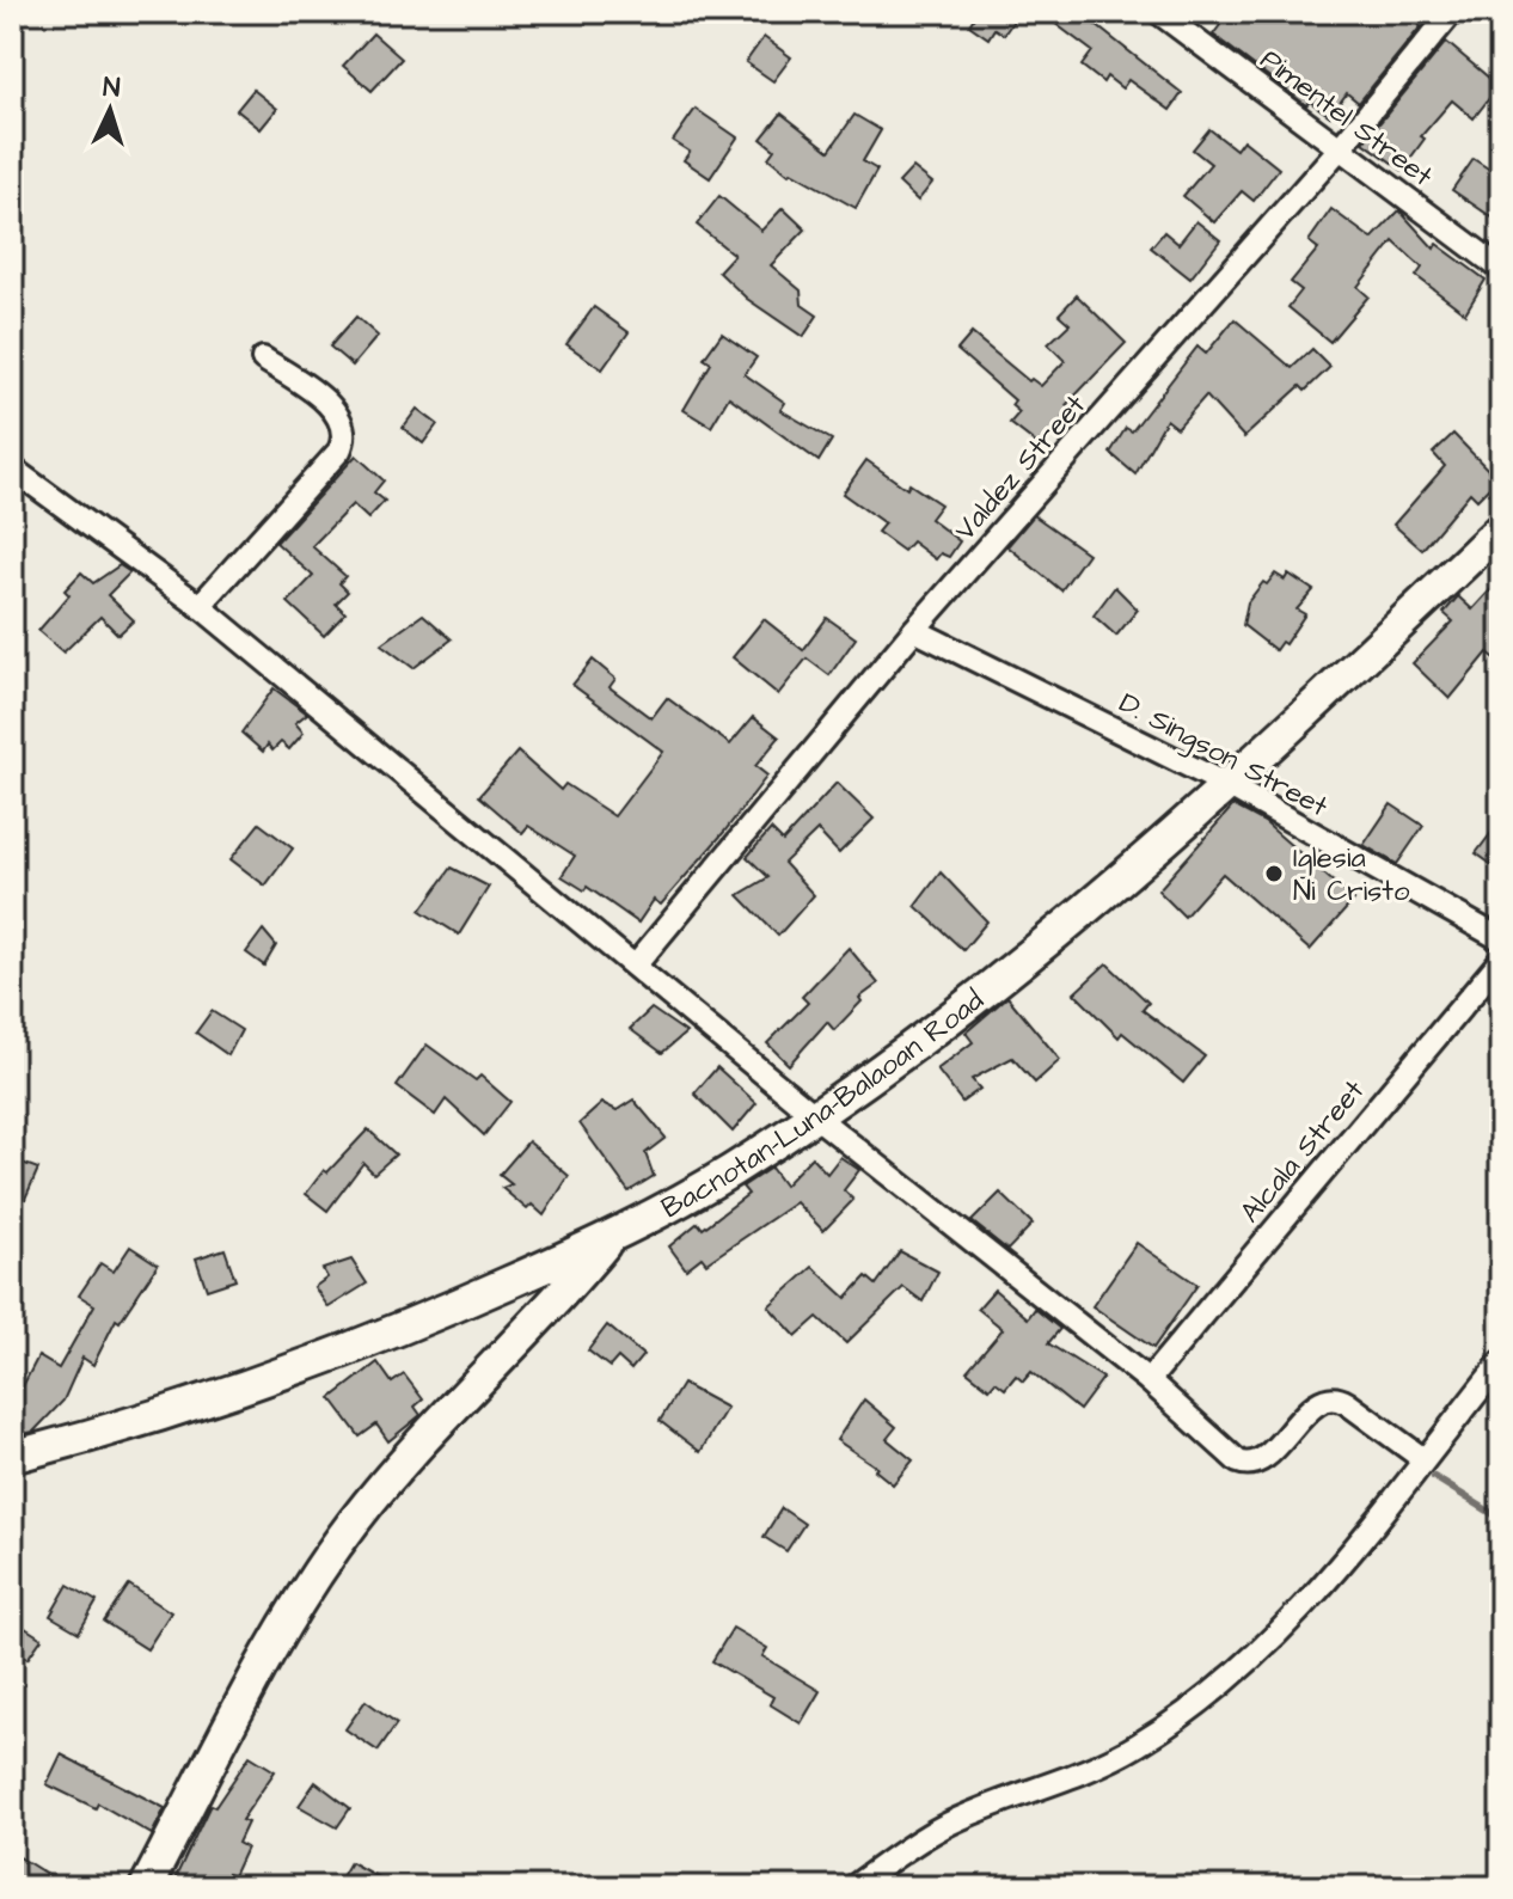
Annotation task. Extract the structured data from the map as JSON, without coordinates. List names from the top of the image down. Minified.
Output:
{"streets":{"main road":["Bacnotan-Luna-Balaoan Road"],"street":["Pimentel Street","Valdez Street","D. Singson Street","Alcala Street"]},"crossings":[["Pimentel Street","Valdez Street"],["Valdez Street","D. Singson Street"],["D. Singson Street","Bacnotan-Luna-Balaoan Road"]],"places":["Iglesia Ni Cristo"],"north":"top"}
